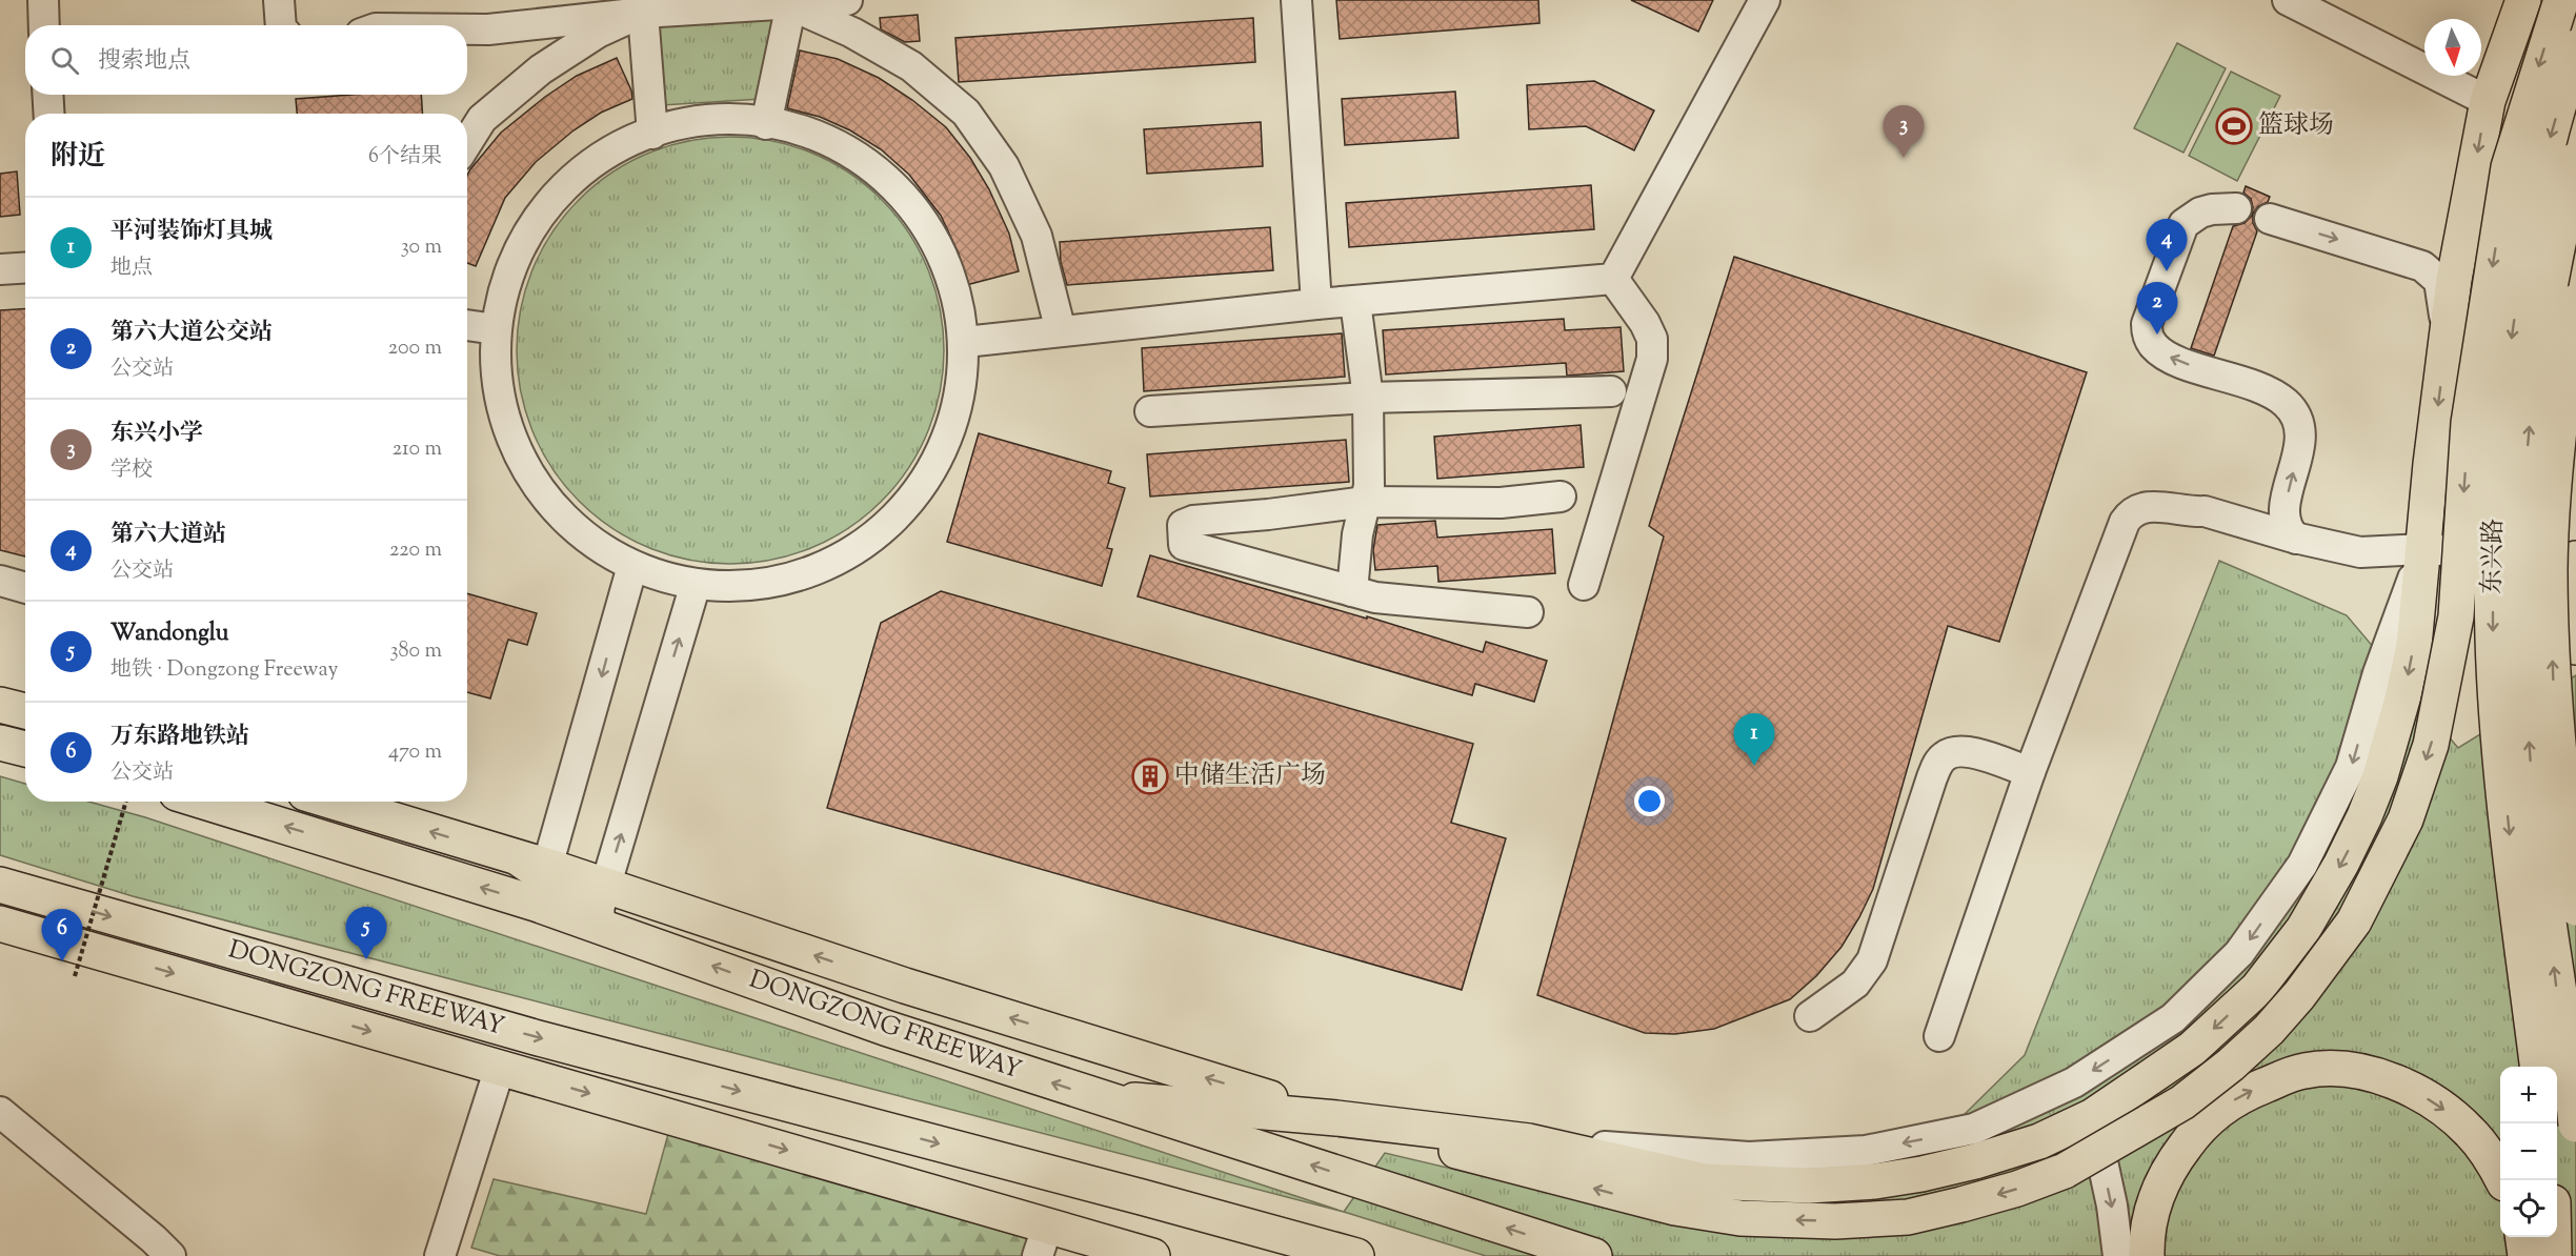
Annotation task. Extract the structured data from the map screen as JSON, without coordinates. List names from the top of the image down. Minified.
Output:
{"streets":{"main road":["东兴路","DONGZONG FREEWAY"]},"places":{"sports":["篮球场"],"building":["中储生活广场"]},"north":"bottom","page":{"search":"搜索地点","pins":["3","4","2","1","5","6"],"heading":["附近","6个结果"],"list":[{"mark":"1","name":"平河装饰灯具城","note":"地点","value":"30 m"},{"mark":"2","name":"第六大道公交站","note":"公交站","value":"200 m"},{"mark":"3","name":"东兴小学","note":"学校","value":"210 m"},{"mark":"4","name":"第六大道站","note":"公交站","value":"220 m"},{"mark":"5","name":"Wandonglu","note":"地铁 · Dongzong Freeway","value":"380 m"},{"mark":"6","name":"万东路地铁站","note":"公交站","value":"470 m"}],"map_buttons":["+","−"]}}
